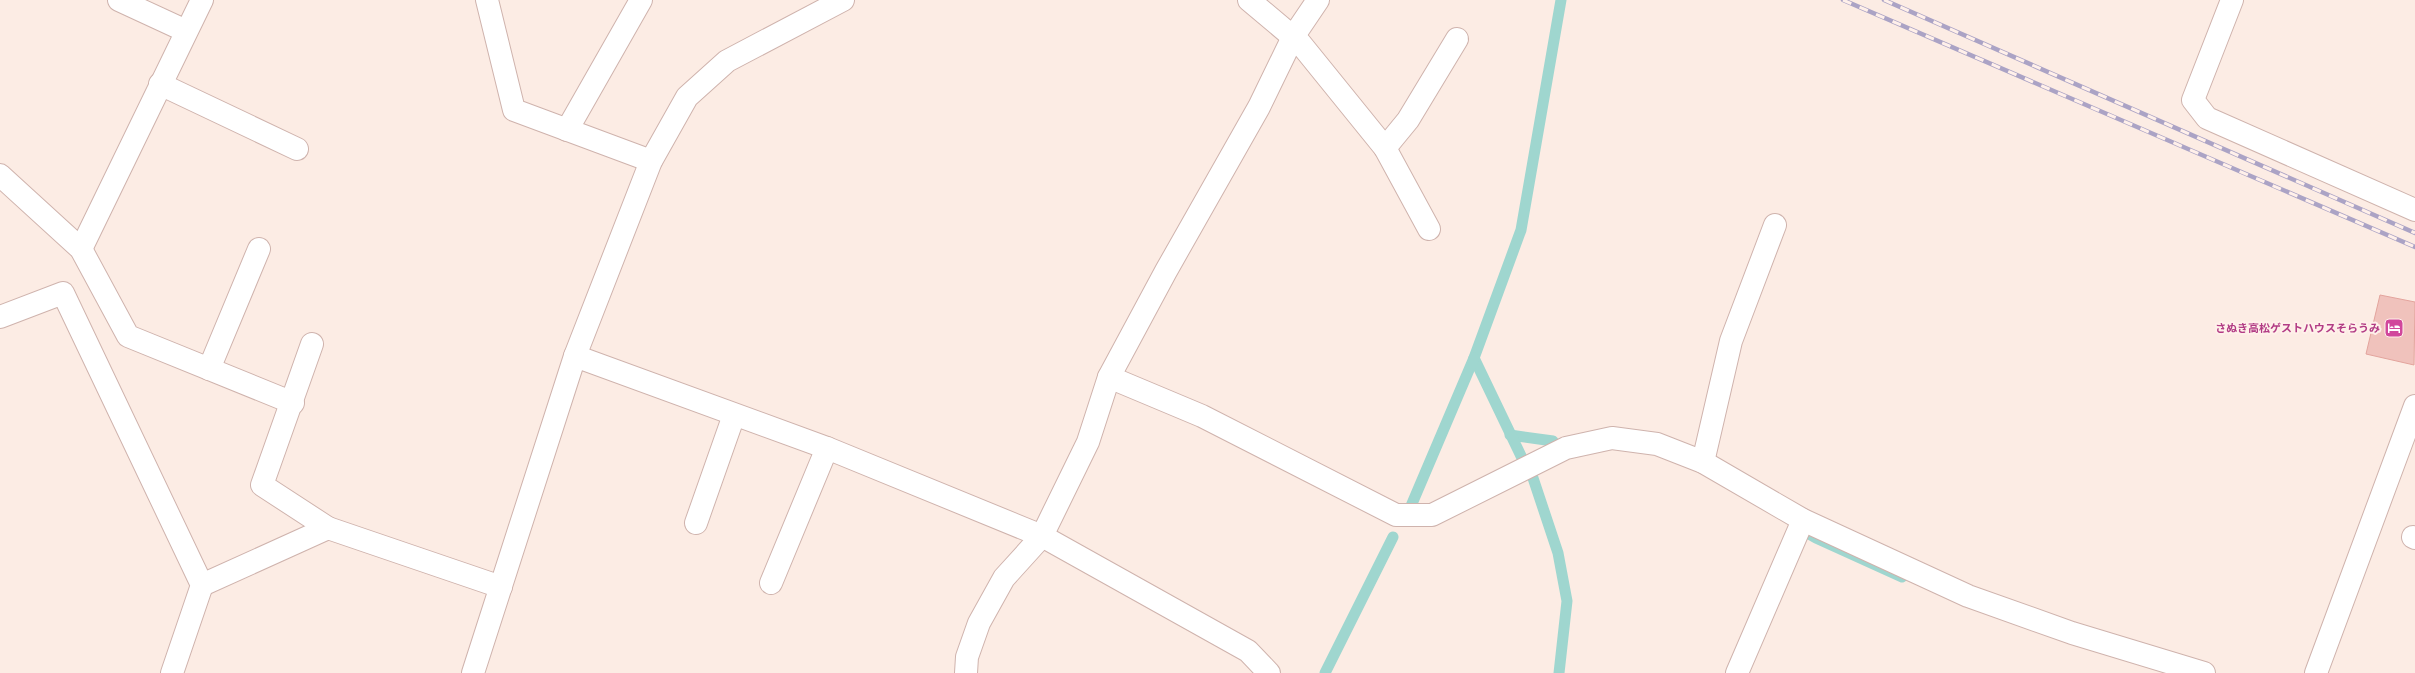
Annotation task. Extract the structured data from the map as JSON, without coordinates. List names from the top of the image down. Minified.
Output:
{"places":{"hotel":["さぬき高松ゲストハウスそらうみ"]}}
